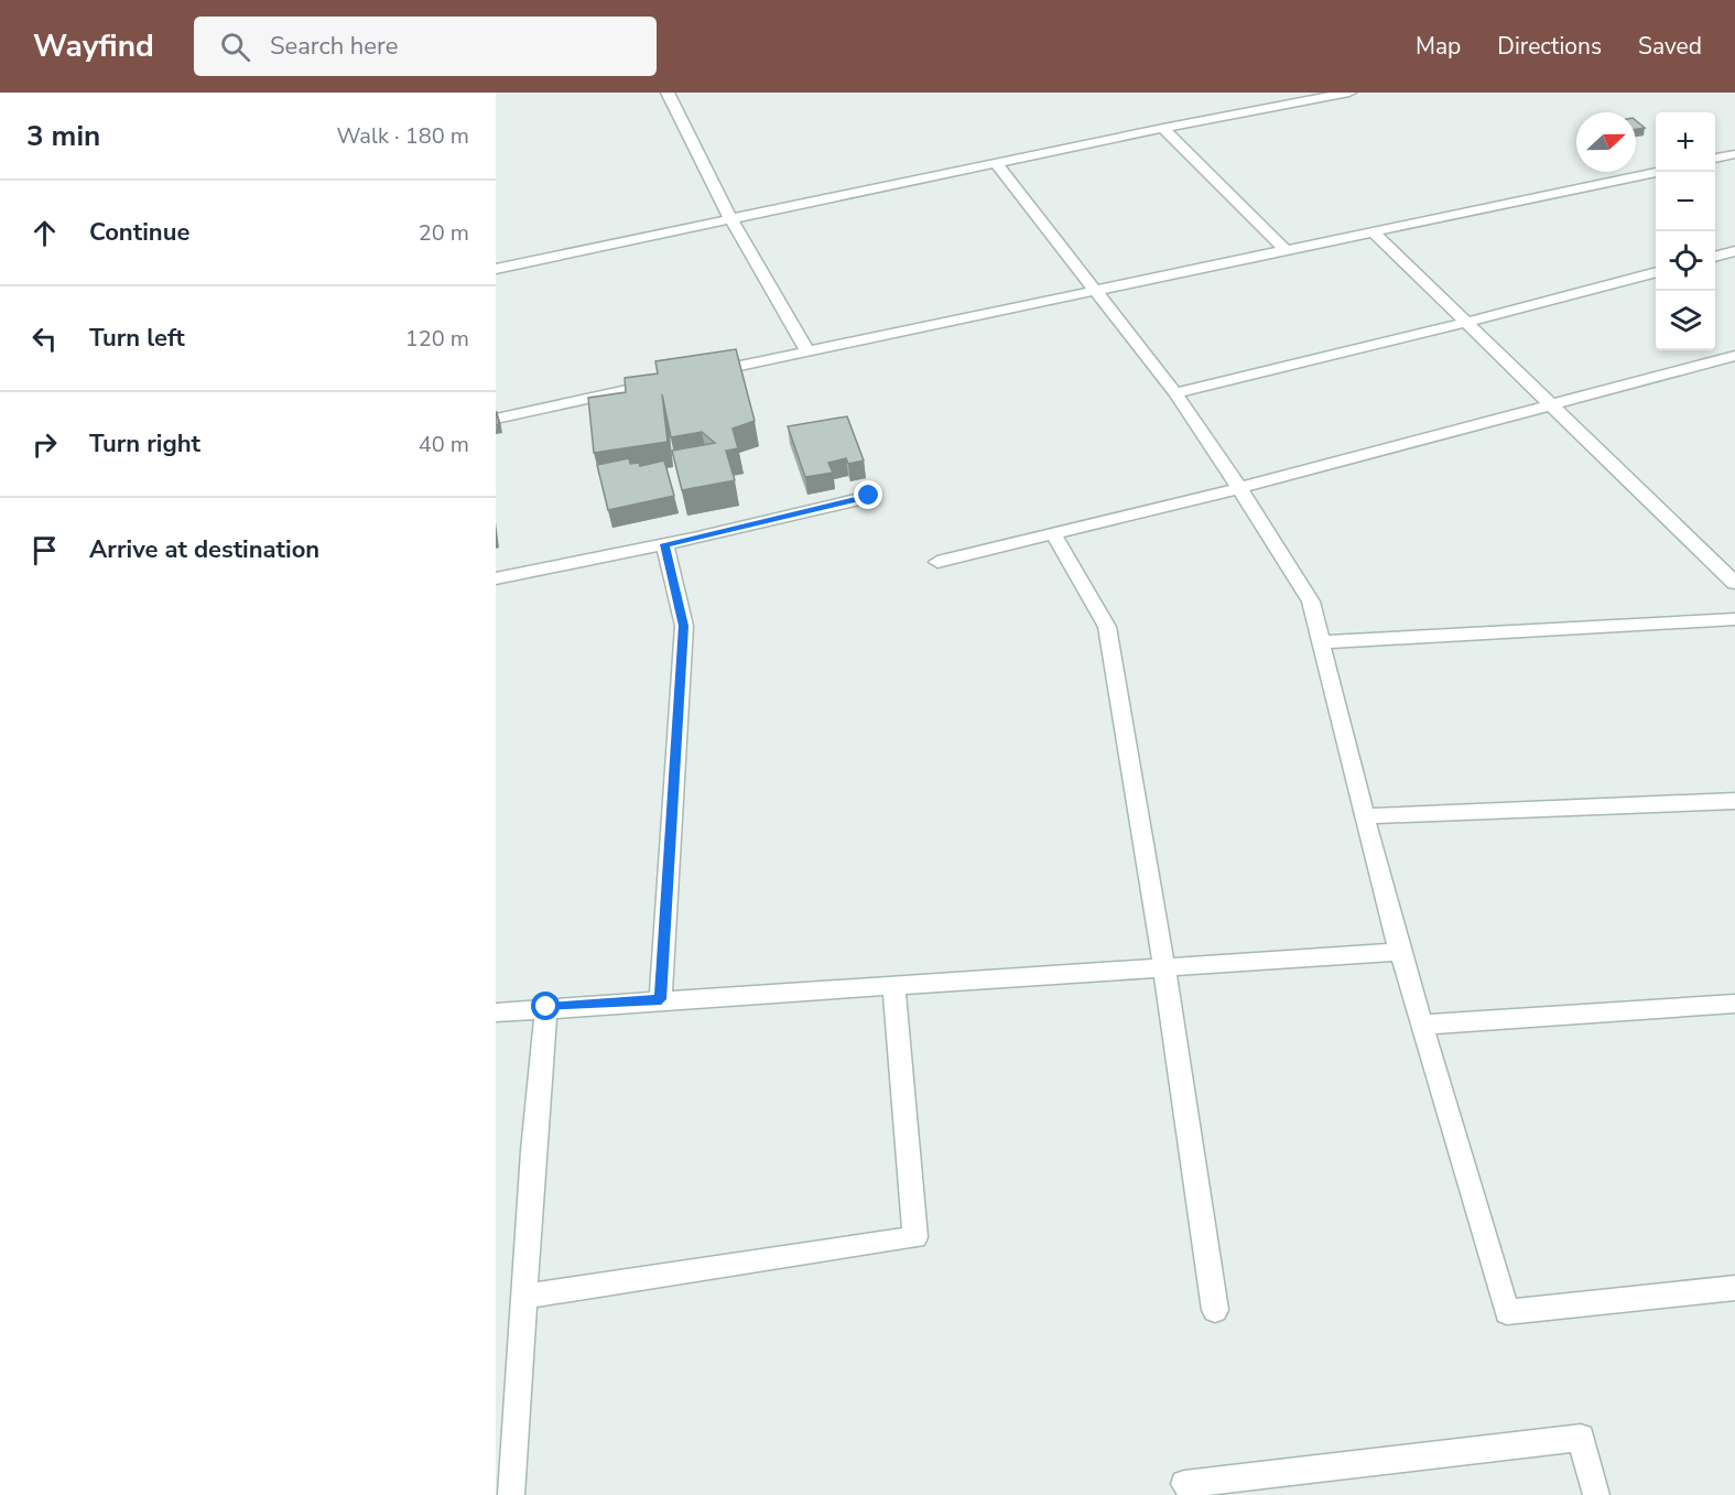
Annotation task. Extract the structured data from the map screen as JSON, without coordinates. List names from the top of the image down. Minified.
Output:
{"north":"right","page":{"header":"Wayfind","search":"Search here","nav":["Map","Directions","Saved"],"heading":["3 min","Walk · 180 m"],"map_buttons":["+","−"],"list":[["Continue","20 m"],["Turn left","120 m"],["Turn right","40 m"],"Arrive at destination"]}}
